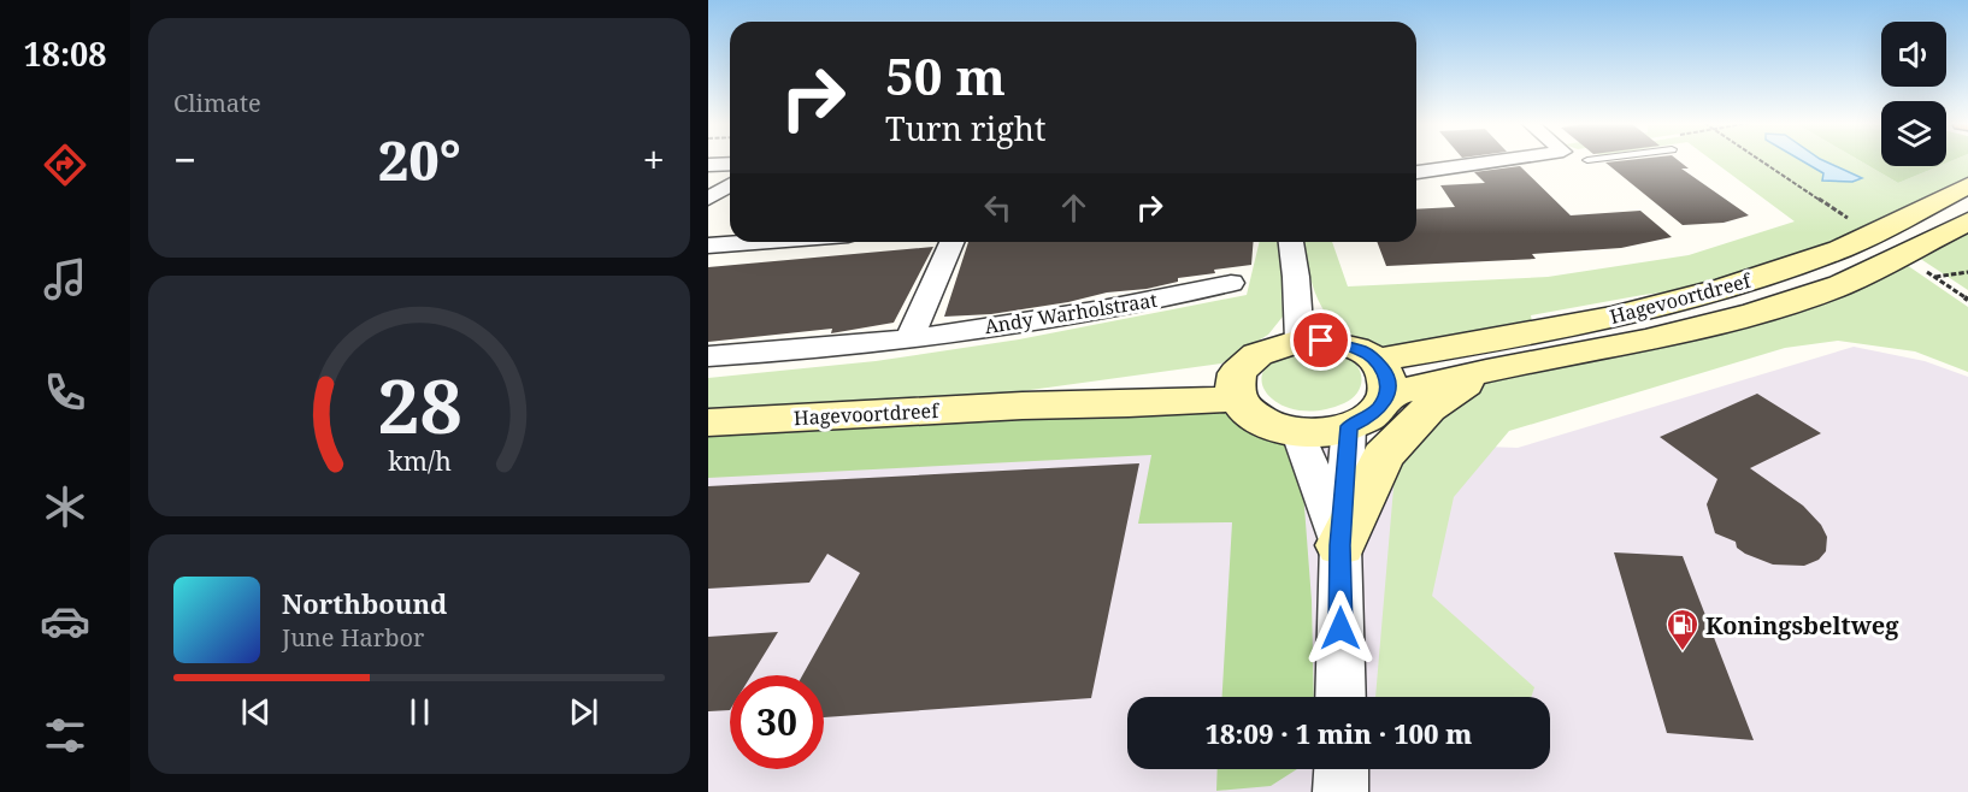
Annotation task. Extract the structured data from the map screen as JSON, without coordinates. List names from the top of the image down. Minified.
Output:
{"streets":{"main road":["Hagevoortdreef"],"street":["Andy Warholstraat"]},"places":{"fuel station":["Koningsbeltweg"]},"page":{"tabs":"18:08","tile":"Climate","turn":["50 m","Turn right"],"heat":["−","20°","+"],"song":["Northbound","June Harbor"],"limit":"30","trip":"18:09 · 1 min · 100 m","gauge":["28","km/h"]}}
